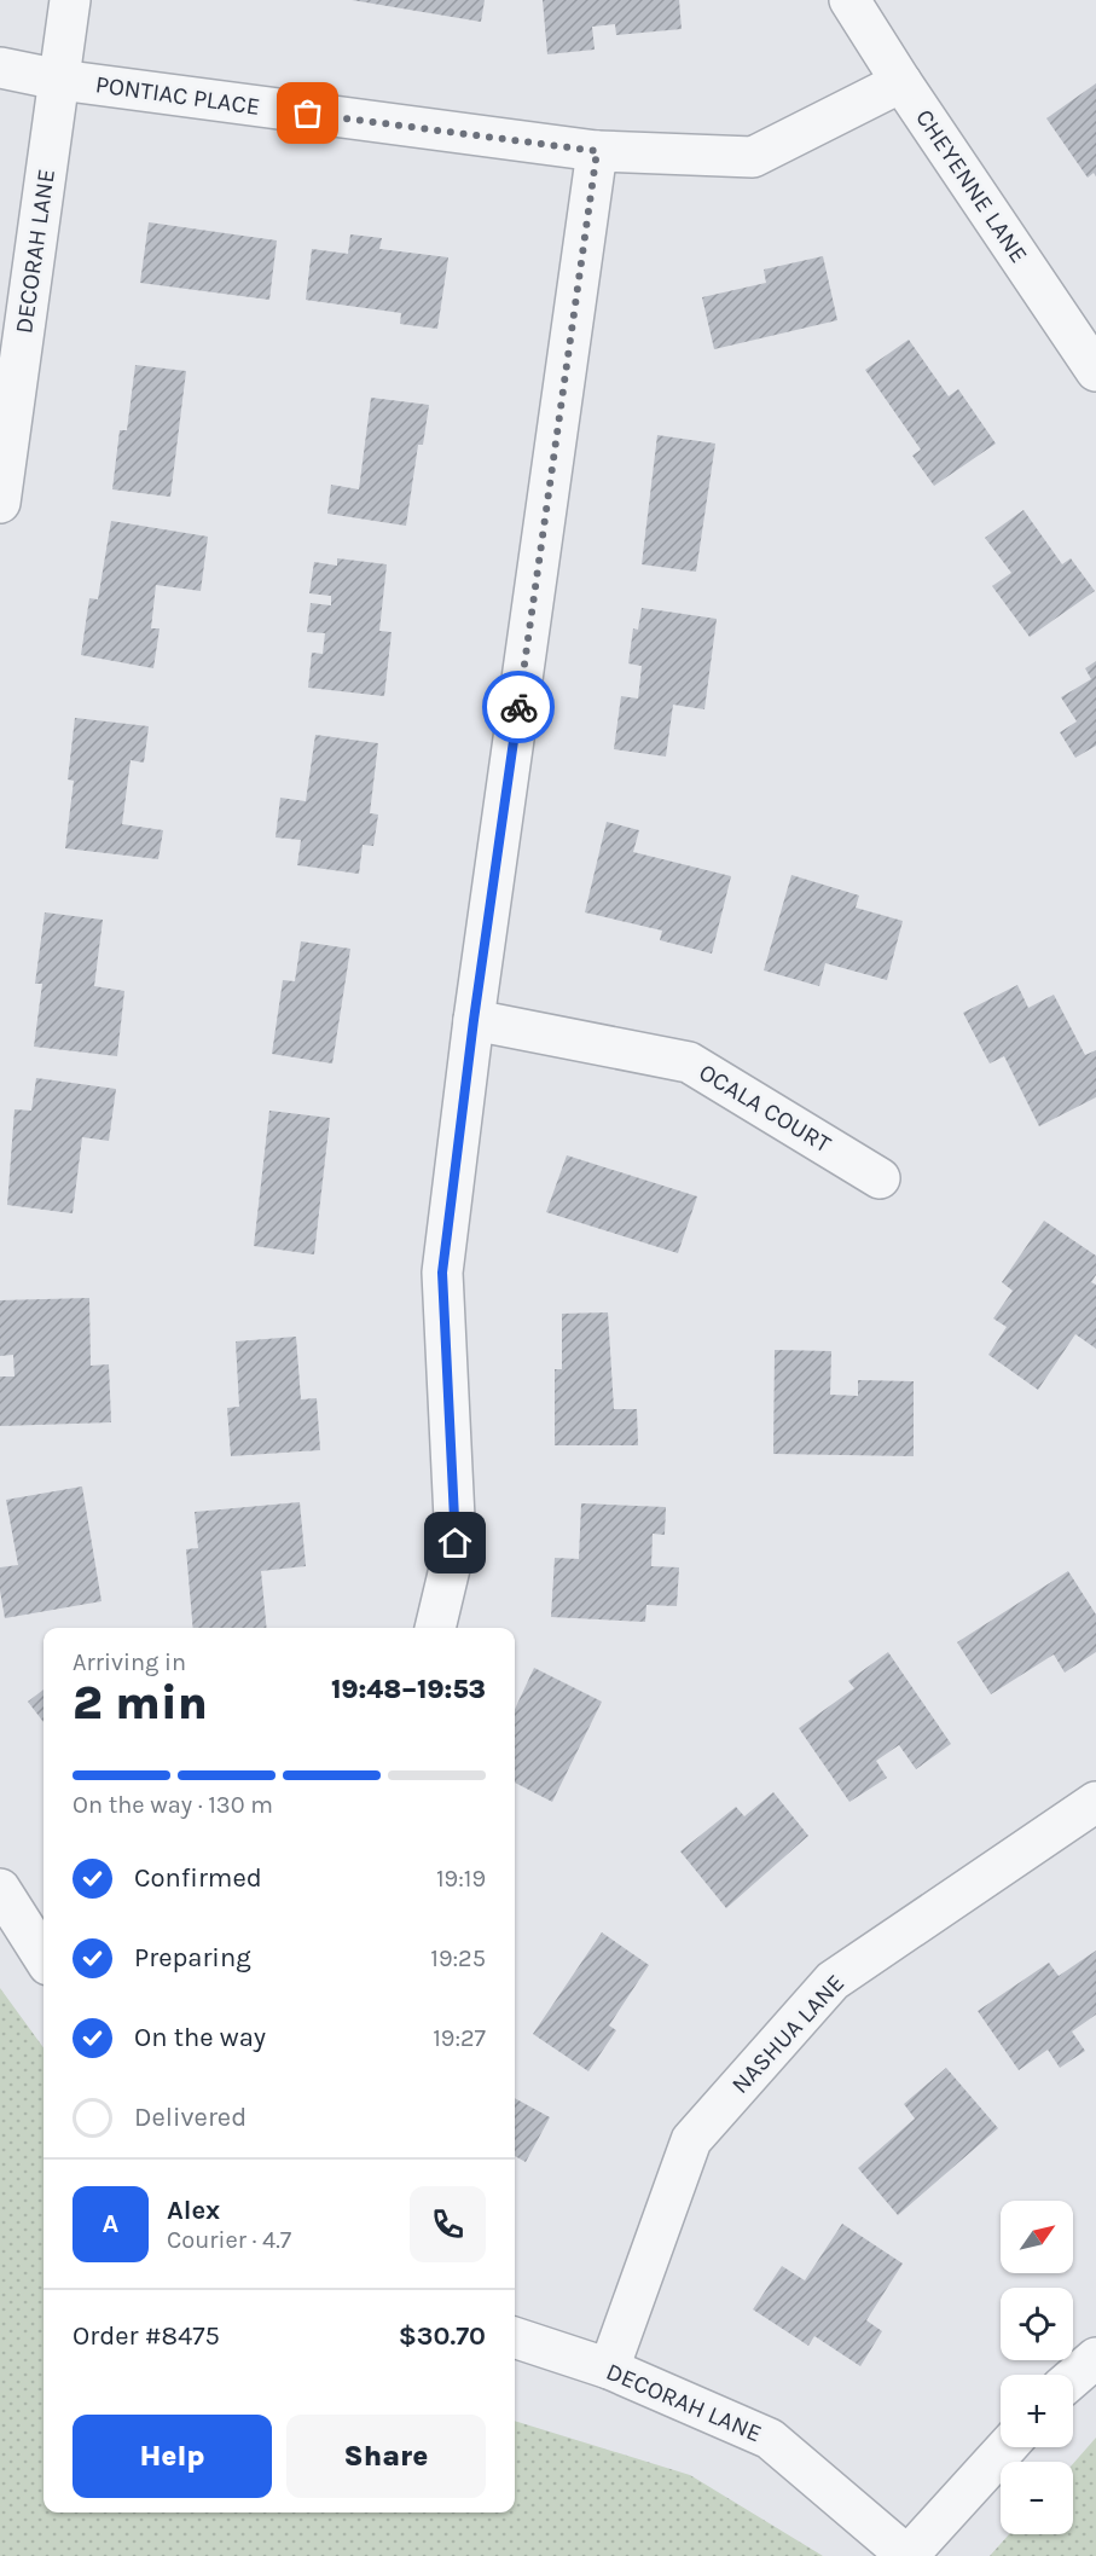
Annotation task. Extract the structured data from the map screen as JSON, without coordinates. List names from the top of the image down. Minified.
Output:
{"streets":{"street":["PONTIAC PLACE","CHEYENNE LANE","DECORAH LANE","OCALA COURT","NASHUA LANE"]},"crossings":[["PONTIAC PLACE","CHEYENNE LANE"],["PONTIAC PLACE","DECORAH LANE"],["DECORAH LANE","NASHUA LANE"]],"north":"top right","page":{"heading":["2 min","Arriving in","19:48–19:53"],"panel":["Alex","Courier · 4.7","Order #8475","$30.70"],"bar":"On the way · 130 m","list":[["Confirmed","19:19"],["Preparing","19:25"],["On the way","19:27"],"Delivered"],"round":"A","map_buttons":["+","−"],"buttons":["Help","Share"]}}
